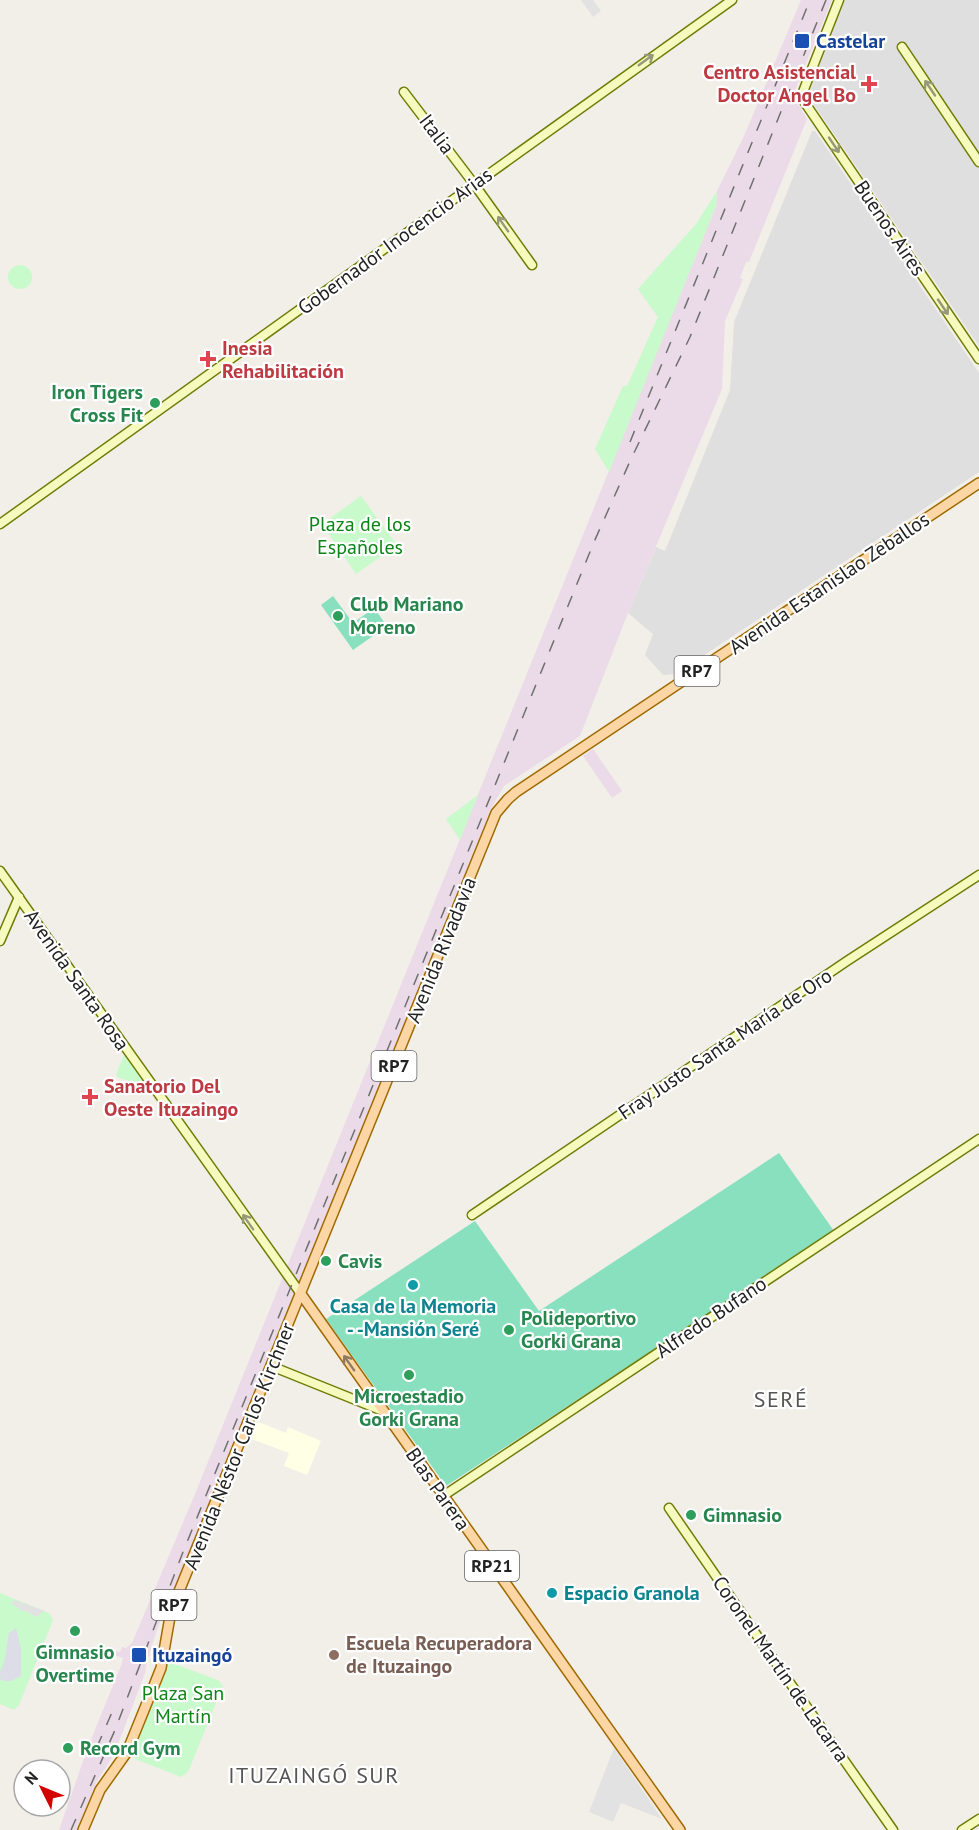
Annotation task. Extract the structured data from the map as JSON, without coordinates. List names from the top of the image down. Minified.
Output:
{"streets":{"main road":["Avenida Estanislao Zeballos","RP7","Avenida Rivadavia","Avenida Néstor Carlos Kirchner","Blas Parera","RP21"],"street":["Italia","Buenos Aires","Gobernador Inocencio Arias","Avenida Santa Rosa","Fray Justo Santa María de Oro","Alfredo Bufano","Coronel Martín de Lacarra"]},"crossings":[["Italia","Gobernador Inocencio Arias"],["Avenida Estanislao Zeballos","Avenida Rivadavia"],["Avenida Rivadavia","Avenida Santa Rosa"],["Avenida Rivadavia","Avenida Néstor Carlos Kirchner"],["Avenida Rivadavia","Blas Parera"],["Avenida Santa Rosa","Avenida Néstor Carlos Kirchner"],["Avenida Santa Rosa","Blas Parera"],["Alfredo Bufano","Blas Parera"],["Avenida Néstor Carlos Kirchner","Blas Parera"]],"one_way":["Italia","Buenos Aires","Gobernador Inocencio Arias","Avenida Santa Rosa"],"districts":["SERÉ","ITUZAINGÓ SUR"],"parks":["Plaza de los Españoles","Plaza San Martín"],"places":{"transit":["Castelar","Ituzaingó"],"health":["Centro Asistencial Doctor Angel Bo","Inesia Rehabilitación","Sanatorio Del Oeste Ituzaingo"],"other":["Iron Tigers Cross Fit","Club Mariano Moreno","Cavis","Casa de la Memoria - -Mansión Seré","Polideportivo Gorki Grana","Microestadio Gorki Grana","Gimnasio","Espacio Granola","Gimnasio Overtime","Escuela Recuperadora de Ituzaingo","Record Gym"]},"north":"top left"}
